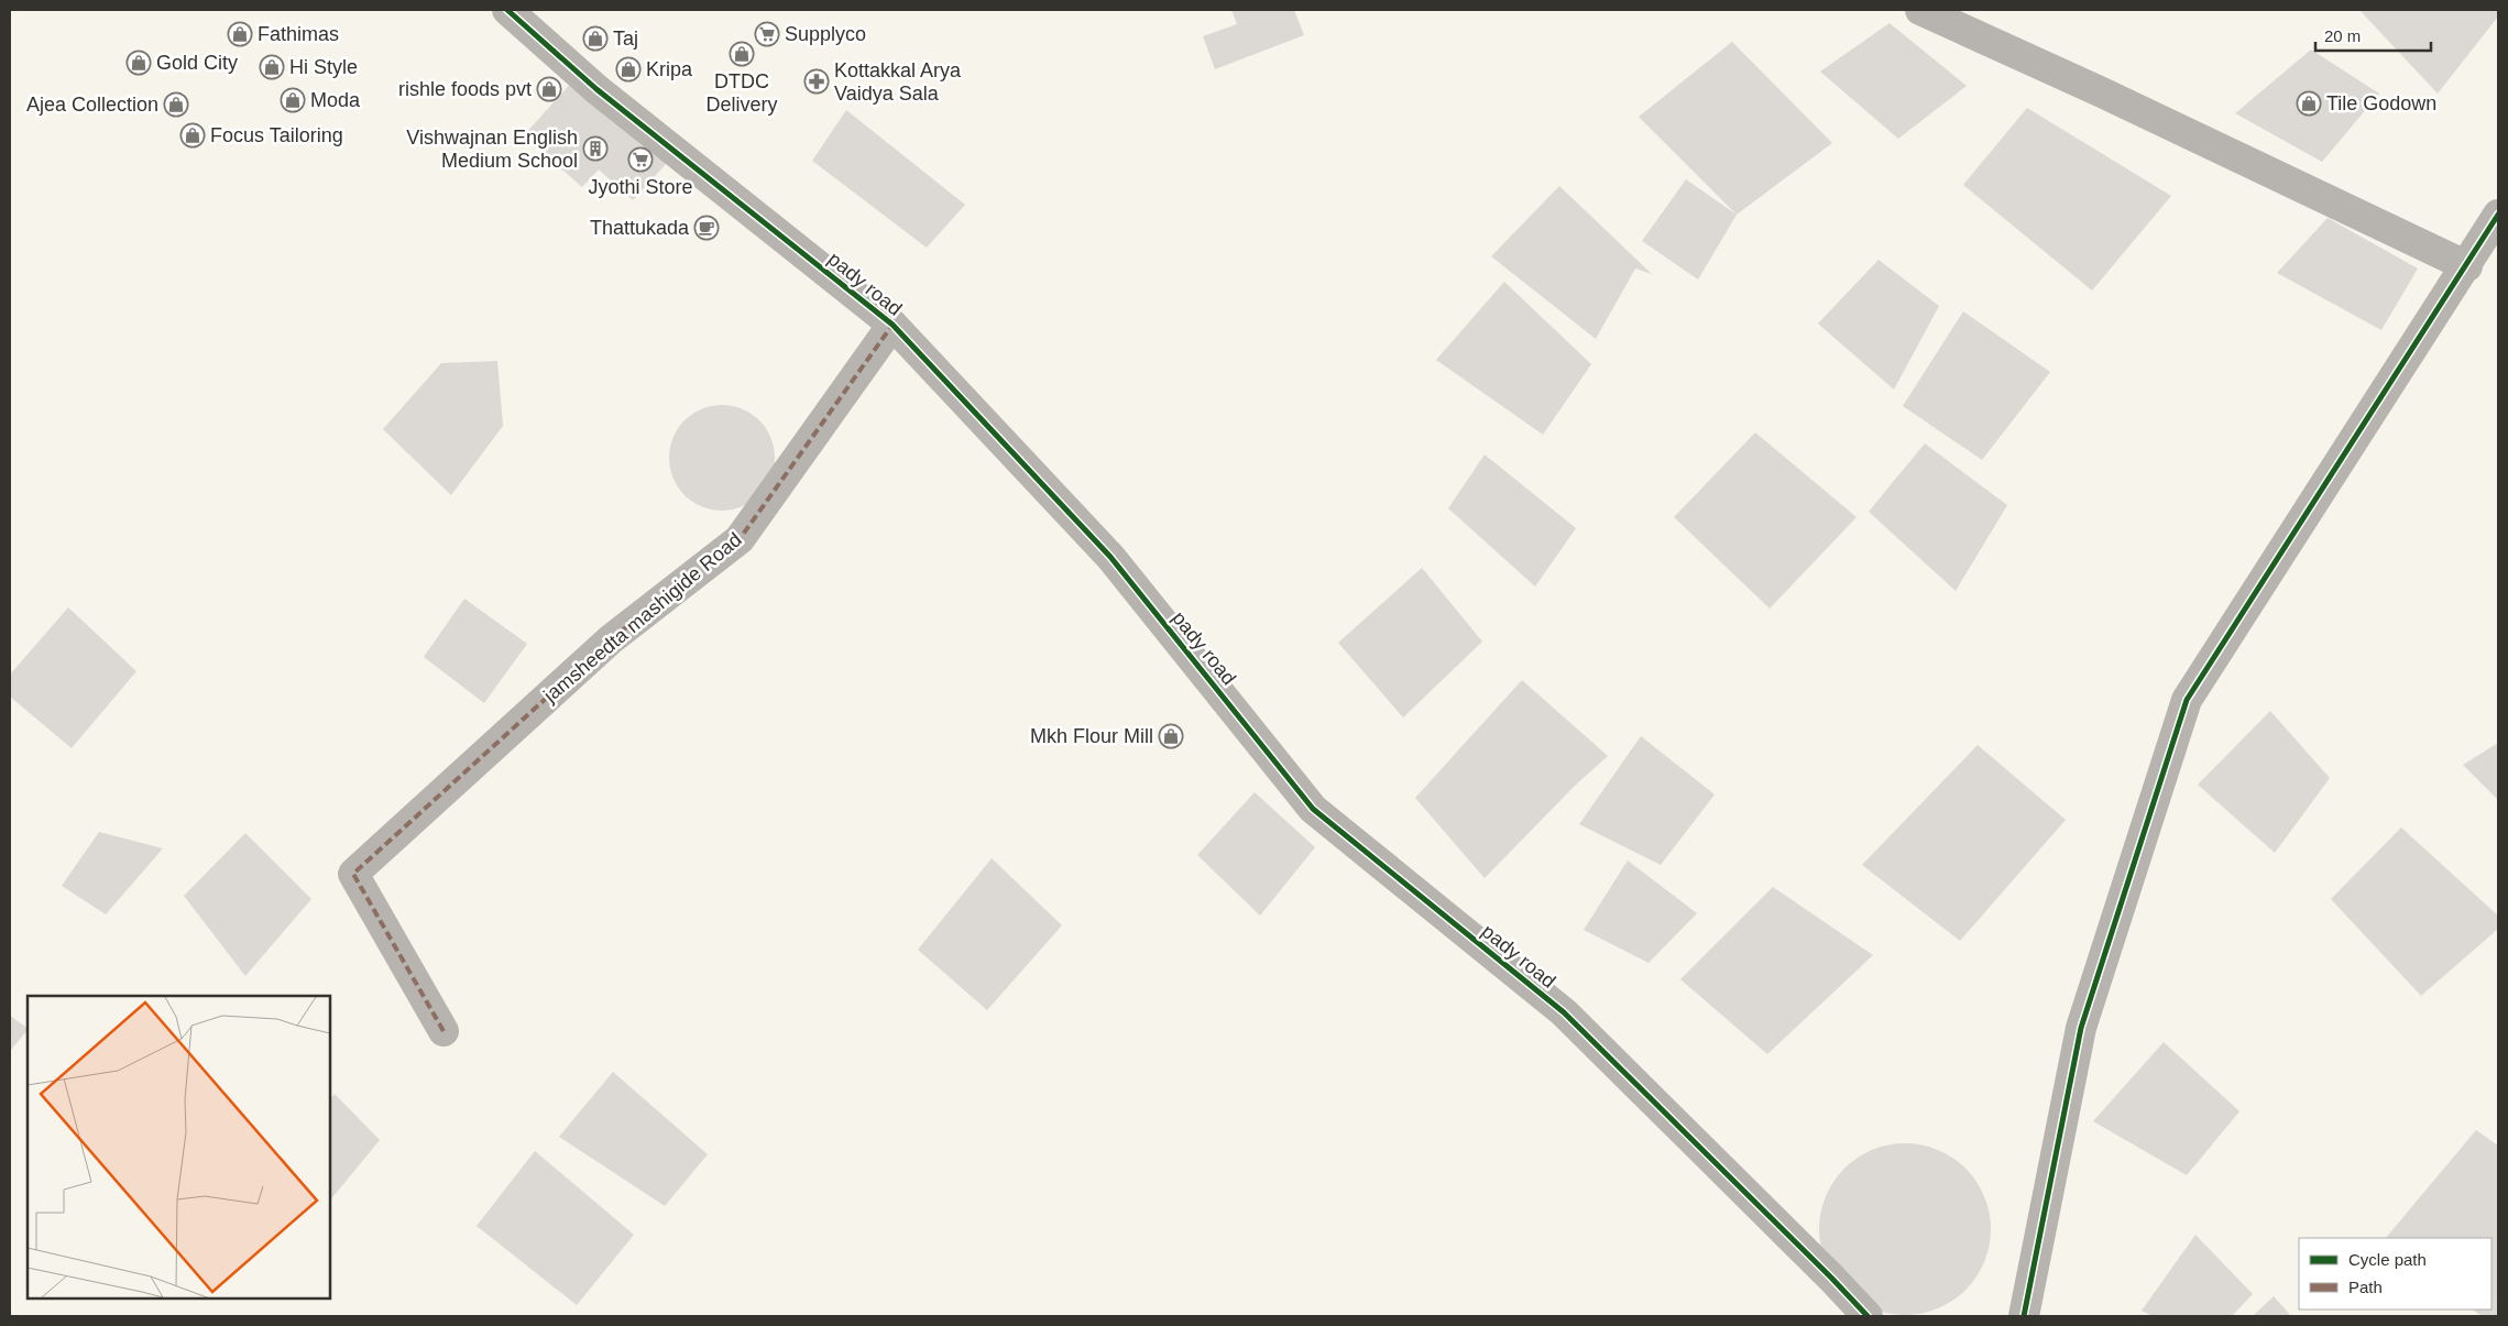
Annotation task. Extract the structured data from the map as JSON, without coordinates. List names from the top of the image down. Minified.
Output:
{"streets":{"street":["pady road","jamsheedta mashigide Road"]},"crossings":[["pady road","jamsheedta mashigide Road"]],"places":{"shop":["Fathimas","Taj","DTDC Delivery","Gold City","Hi Style","Kripa","rishle foods pvt","Moda","Tile Godown","Ajea Collection","Focus Tailoring","Mkh Flour Mill"],"supermarket":["Supplyco","Jyothi Store"],"pharmacy":["Kottakkal Arya Vaidya Sala"],"building":["Vishwajnan English Medium School"],"cafe":["Thattukada"]},"legend":["Cycle path","Path"],"scale_bar":"20 m"}
